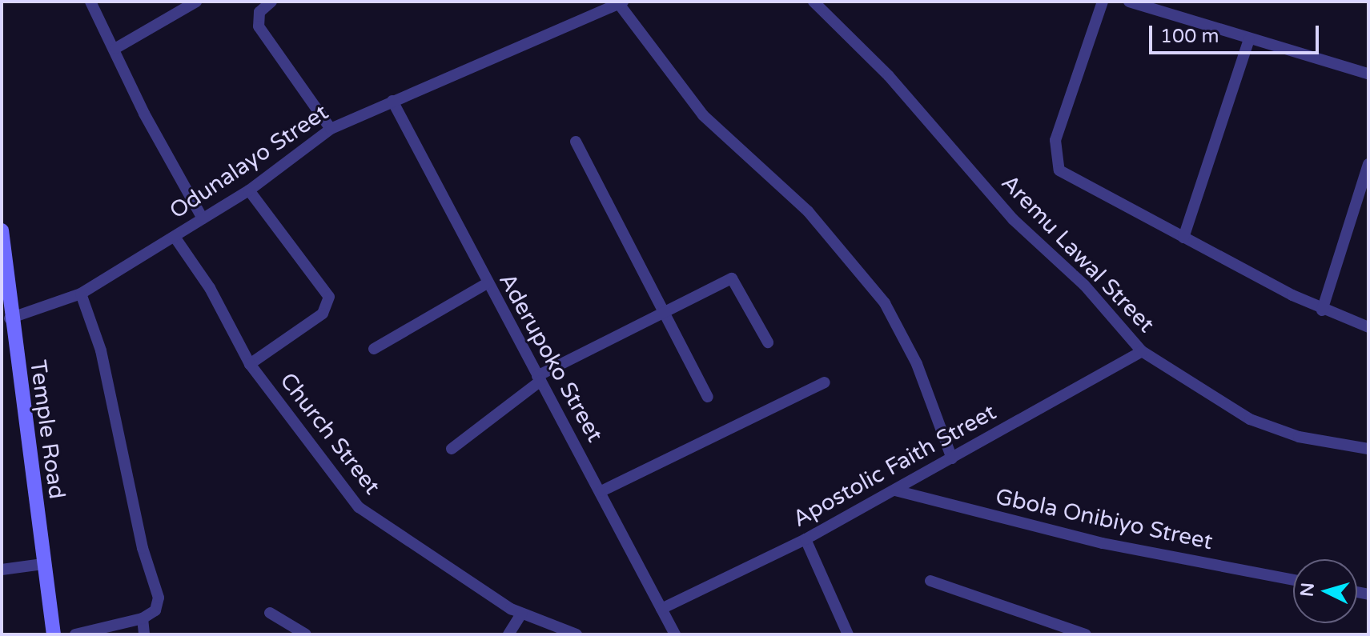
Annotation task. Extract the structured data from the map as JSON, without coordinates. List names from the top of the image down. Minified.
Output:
{"streets":{"street":["Odunalayo Street","Aremu Lawal Street","Aderupoko Street","Temple Road","Church Street","Apostolic Faith Street","Gbola Onibiyo Street"]},"crossings":[["Odunalayo Street","Aderupoko Street"],["Odunalayo Street","Temple Road"],["Odunalayo Street","Church Street"],["Aremu Lawal Street","Apostolic Faith Street"],["Aderupoko Street","Apostolic Faith Street"],["Apostolic Faith Street","Gbola Onibiyo Street"]],"scale_bar":"100 m","north":"left"}
